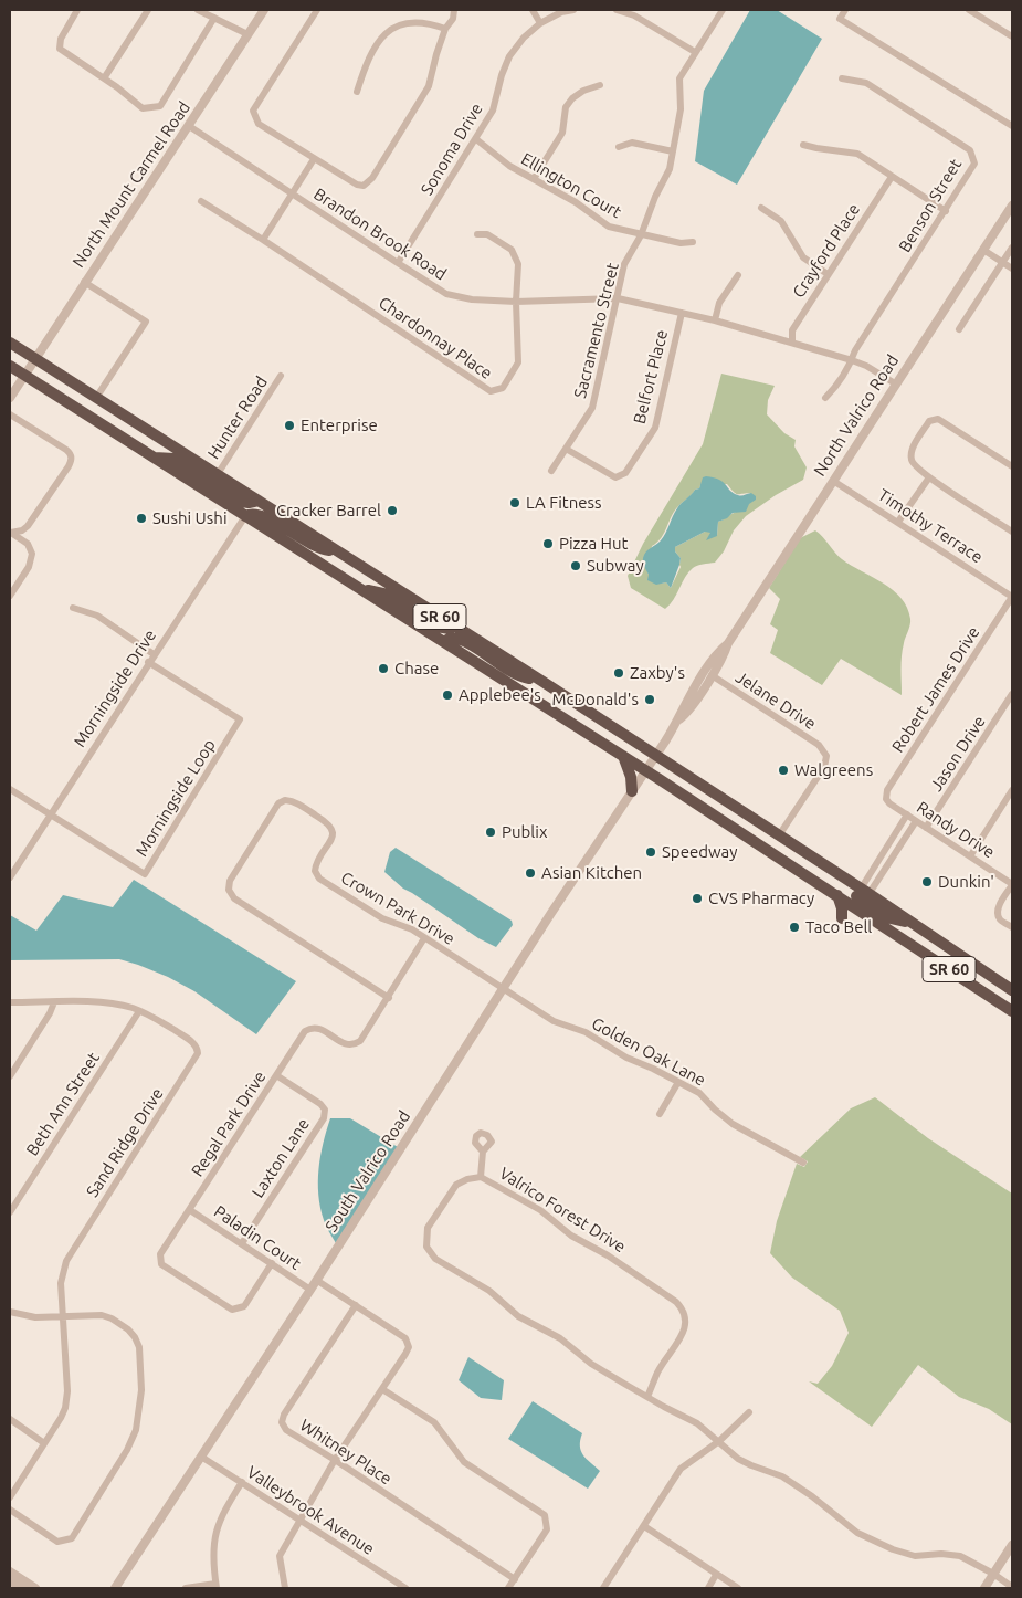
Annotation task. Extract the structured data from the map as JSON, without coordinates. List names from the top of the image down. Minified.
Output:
{"streets":{"highway":["SR 60"],"street":["Sonoma Drive","North Mount Carmel Road","Ellington Court","Benson Street","Brandon Brook Road","Crayford Place","Sacramento Street","Chardonnay Place","Belfort Place","North Valrico Road","Hunter Road","Timothy Terrace","Morningside Drive","Robert James Drive","Jelane Drive","Jason Drive","Morningside Loop","Randy Drive","Crown Park Drive","Golden Oak Lane","Beth Ann Street","Regal Park Drive","Sand Ridge Drive","Laxton Lane","South Valrico Road","Valrico Forest Drive","Paladin Court","Whitney Place","Valleybrook Avenue"]},"crossings":[["Sonoma Drive","Ellington Court"],["Sonoma Drive","Brandon Brook Road"],["North Mount Carmel Road","Brandon Brook Road"],["North Mount Carmel Road","SR 60"],["Ellington Court","Sacramento Street"],["Benson Street","Brandon Brook Road"],["Brandon Brook Road","Crayford Place"],["Brandon Brook Road","Sacramento Street"],["Brandon Brook Road","Chardonnay Place"],["Brandon Brook Road","Belfort Place"],["Brandon Brook Road","North Valrico Road"],["Sacramento Street","Belfort Place"],["North Valrico Road","Timothy Terrace"],["North Valrico Road","SR 60"],["North Valrico Road","Jelane Drive"],["North Valrico Road","South Valrico Road"],["Hunter Road","SR 60"],["Timothy Terrace","Robert James Drive"],["SR 60","Morningside Drive"],["SR 60","Jelane Drive"],["SR 60","South Valrico Road"],["Morningside Drive","Morningside Loop"],["Robert James Drive","Randy Drive"],["Jason Drive","Randy Drive"],["Crown Park Drive","Golden Oak Lane"],["Crown Park Drive","Regal Park Drive"],["Crown Park Drive","South Valrico Road"],["Golden Oak Lane","South Valrico Road"],["Beth Ann Street","Sand Ridge Drive"],["Regal Park Drive","Laxton Lane"],["Regal Park Drive","Paladin Court"],["Laxton Lane","Paladin Court"],["South Valrico Road","Paladin Court"],["South Valrico Road","Valleybrook Avenue"]],"places":["Enterprise","LA Fitness","Cracker Barrel","Sushi Ushi","Pizza Hut","Subway","Chase","Zaxby's","Applebee's","McDonald's","Walgreens","Publix","Speedway","Asian Kitchen","Dunkin'","CVS Pharmacy","Taco Bell"]}
